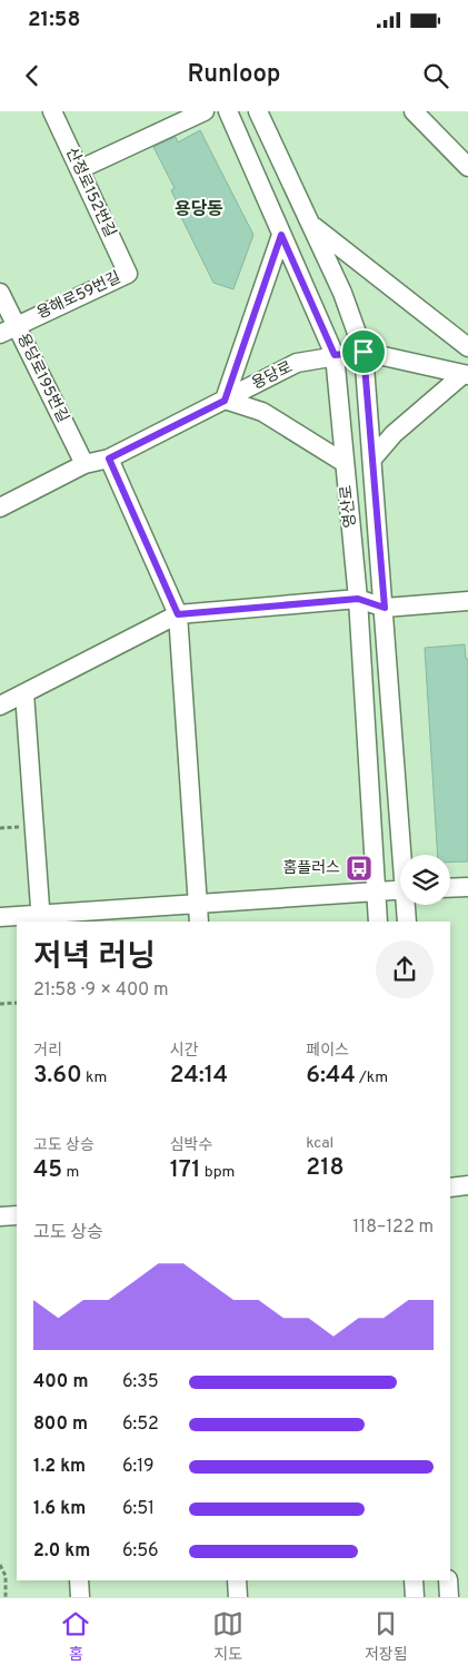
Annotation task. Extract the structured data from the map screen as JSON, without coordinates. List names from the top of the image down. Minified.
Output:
{"streets":{"street":["산정로152번길","용해로59번길","용당로","용당로195번길","영산로"]},"crossings":[["산정로152번길","용해로59번길"],["용해로59번길","용당로195번길"],["용당로","용당로195번길"],["용당로","영산로"]],"districts":["용당동"],"places":{"bus stop":["홈플러스"]},"page":{"status":"21:58","header":"Runloop","heading":["저녁 러닝","21:58 · 9 × 400 m"],"stats":[["거리","3.60 km"],["시간","24:14"],["페이스","6:44 /km"],["고도 상승","45 m"],["심박수","171 bpm"],["kcal","218"]],"chart":["고도 상승","118–122 m"],"list":[{"name":"400 m","note":"6:35"},{"name":"800 m","note":"6:52"},{"name":"1.2 km","note":"6:19"},{"name":"1.6 km","note":"6:51"},{"name":"2.0 km","note":"6:56"}],"tabs":["홈","지도","저장됨"]}}
